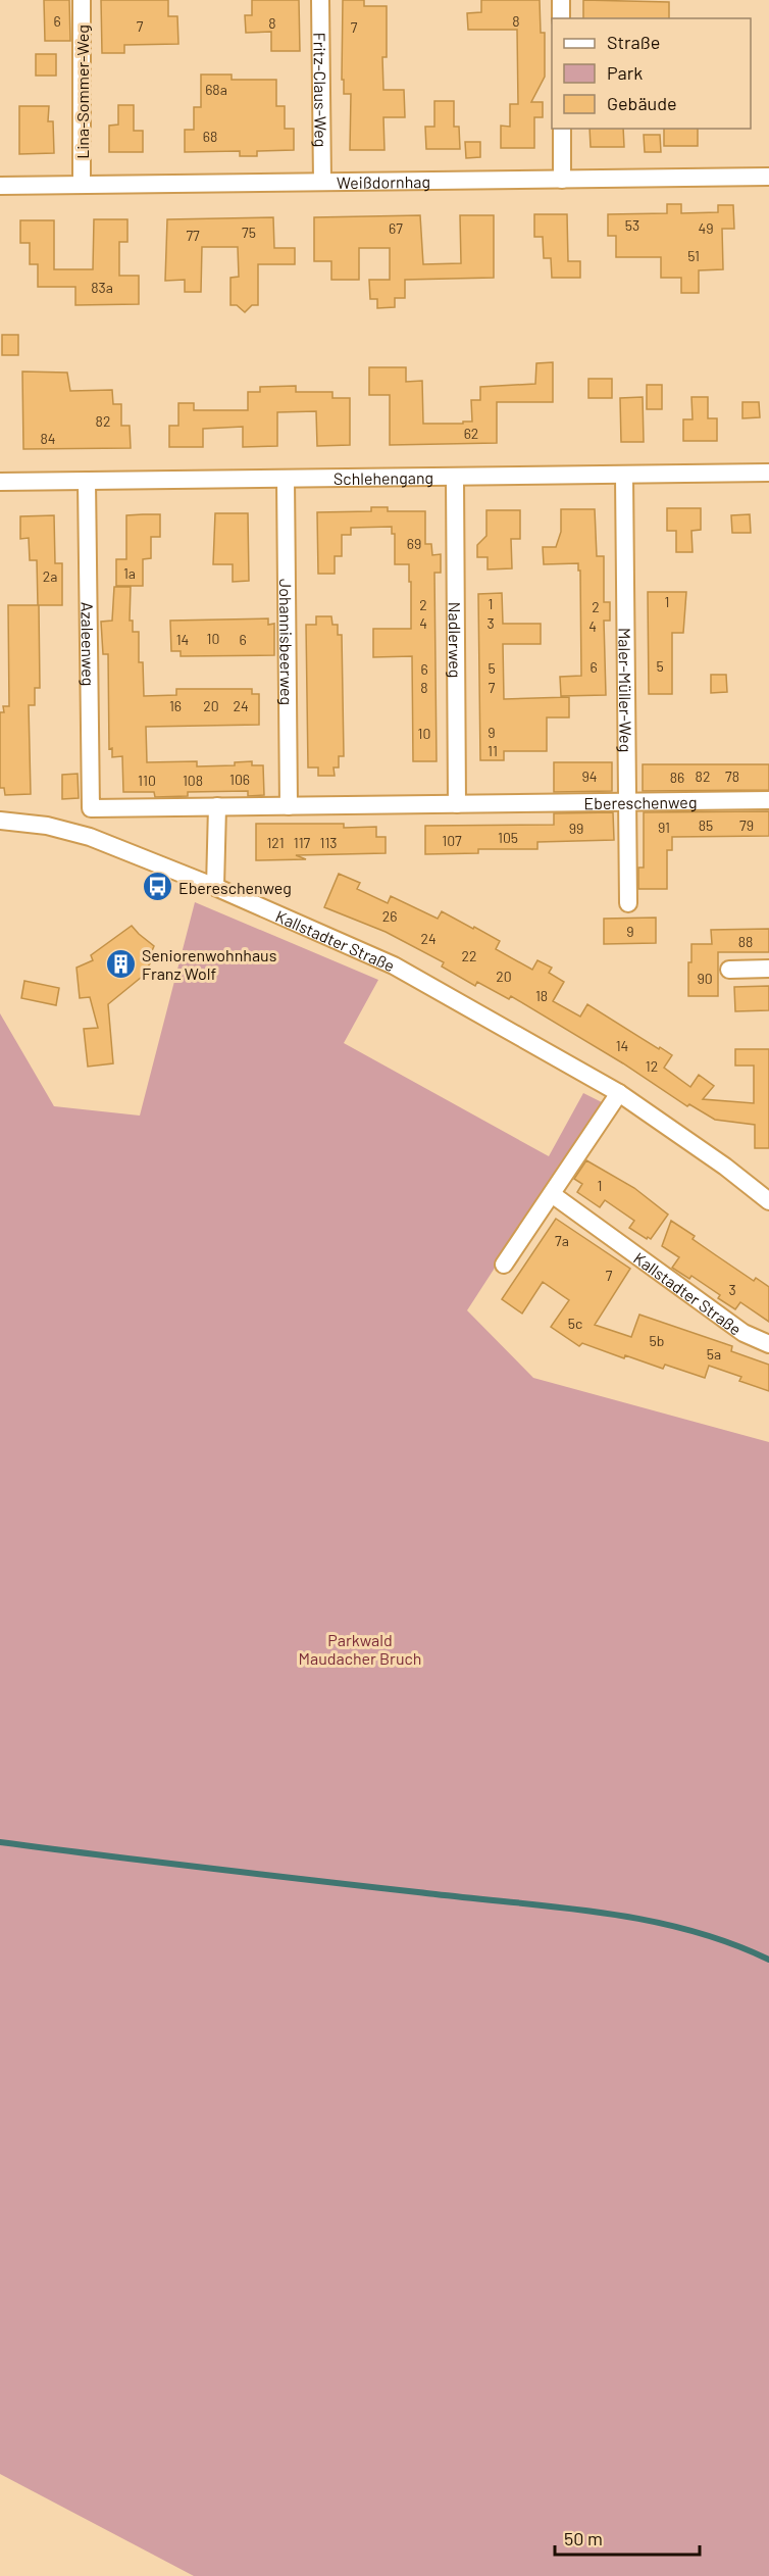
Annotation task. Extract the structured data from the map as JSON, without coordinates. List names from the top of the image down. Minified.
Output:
{"streets":{"street":["Fritz-Claus-Weg","Lina-Sommer-Weg","Weißdornhag","Schlehengang","Nadlerweg","Johannisbeerweg","Azaleenweg","Maler-Müller-Weg","Ebereschenweg","Kallstadter Straße"]},"crossings":[["Fritz-Claus-Weg","Weißdornhag"],["Lina-Sommer-Weg","Weißdornhag"],["Schlehengang","Nadlerweg"],["Schlehengang","Johannisbeerweg"],["Schlehengang","Azaleenweg"],["Schlehengang","Maler-Müller-Weg"],["Nadlerweg","Ebereschenweg"],["Johannisbeerweg","Ebereschenweg"],["Azaleenweg","Ebereschenweg"],["Maler-Müller-Weg","Ebereschenweg"]],"parks":["Parkwald Maudacher Bruch"],"places":{"bus stop":["Ebereschenweg"],"building":["Seniorenwohnhaus Franz Wolf"]},"house_numbers":["6","8","8","7","7","68a","68","53","67","49","75","77","51","83a","82","62","84","69","1a","2a","1","1","2","2","4","3","4","10","14","6","5","6","5","6","8","7","16","20","24","9","10","11","94","82","78","86","106","110","108","85","79","91","99","105","107","121","117","113","26","9","24","88","22","20","90","18","14","12","1","7a","7","3","5c","5b","5a"],"legend":["Straße","Park","Gebäude"],"scale_bar":"50 m"}
